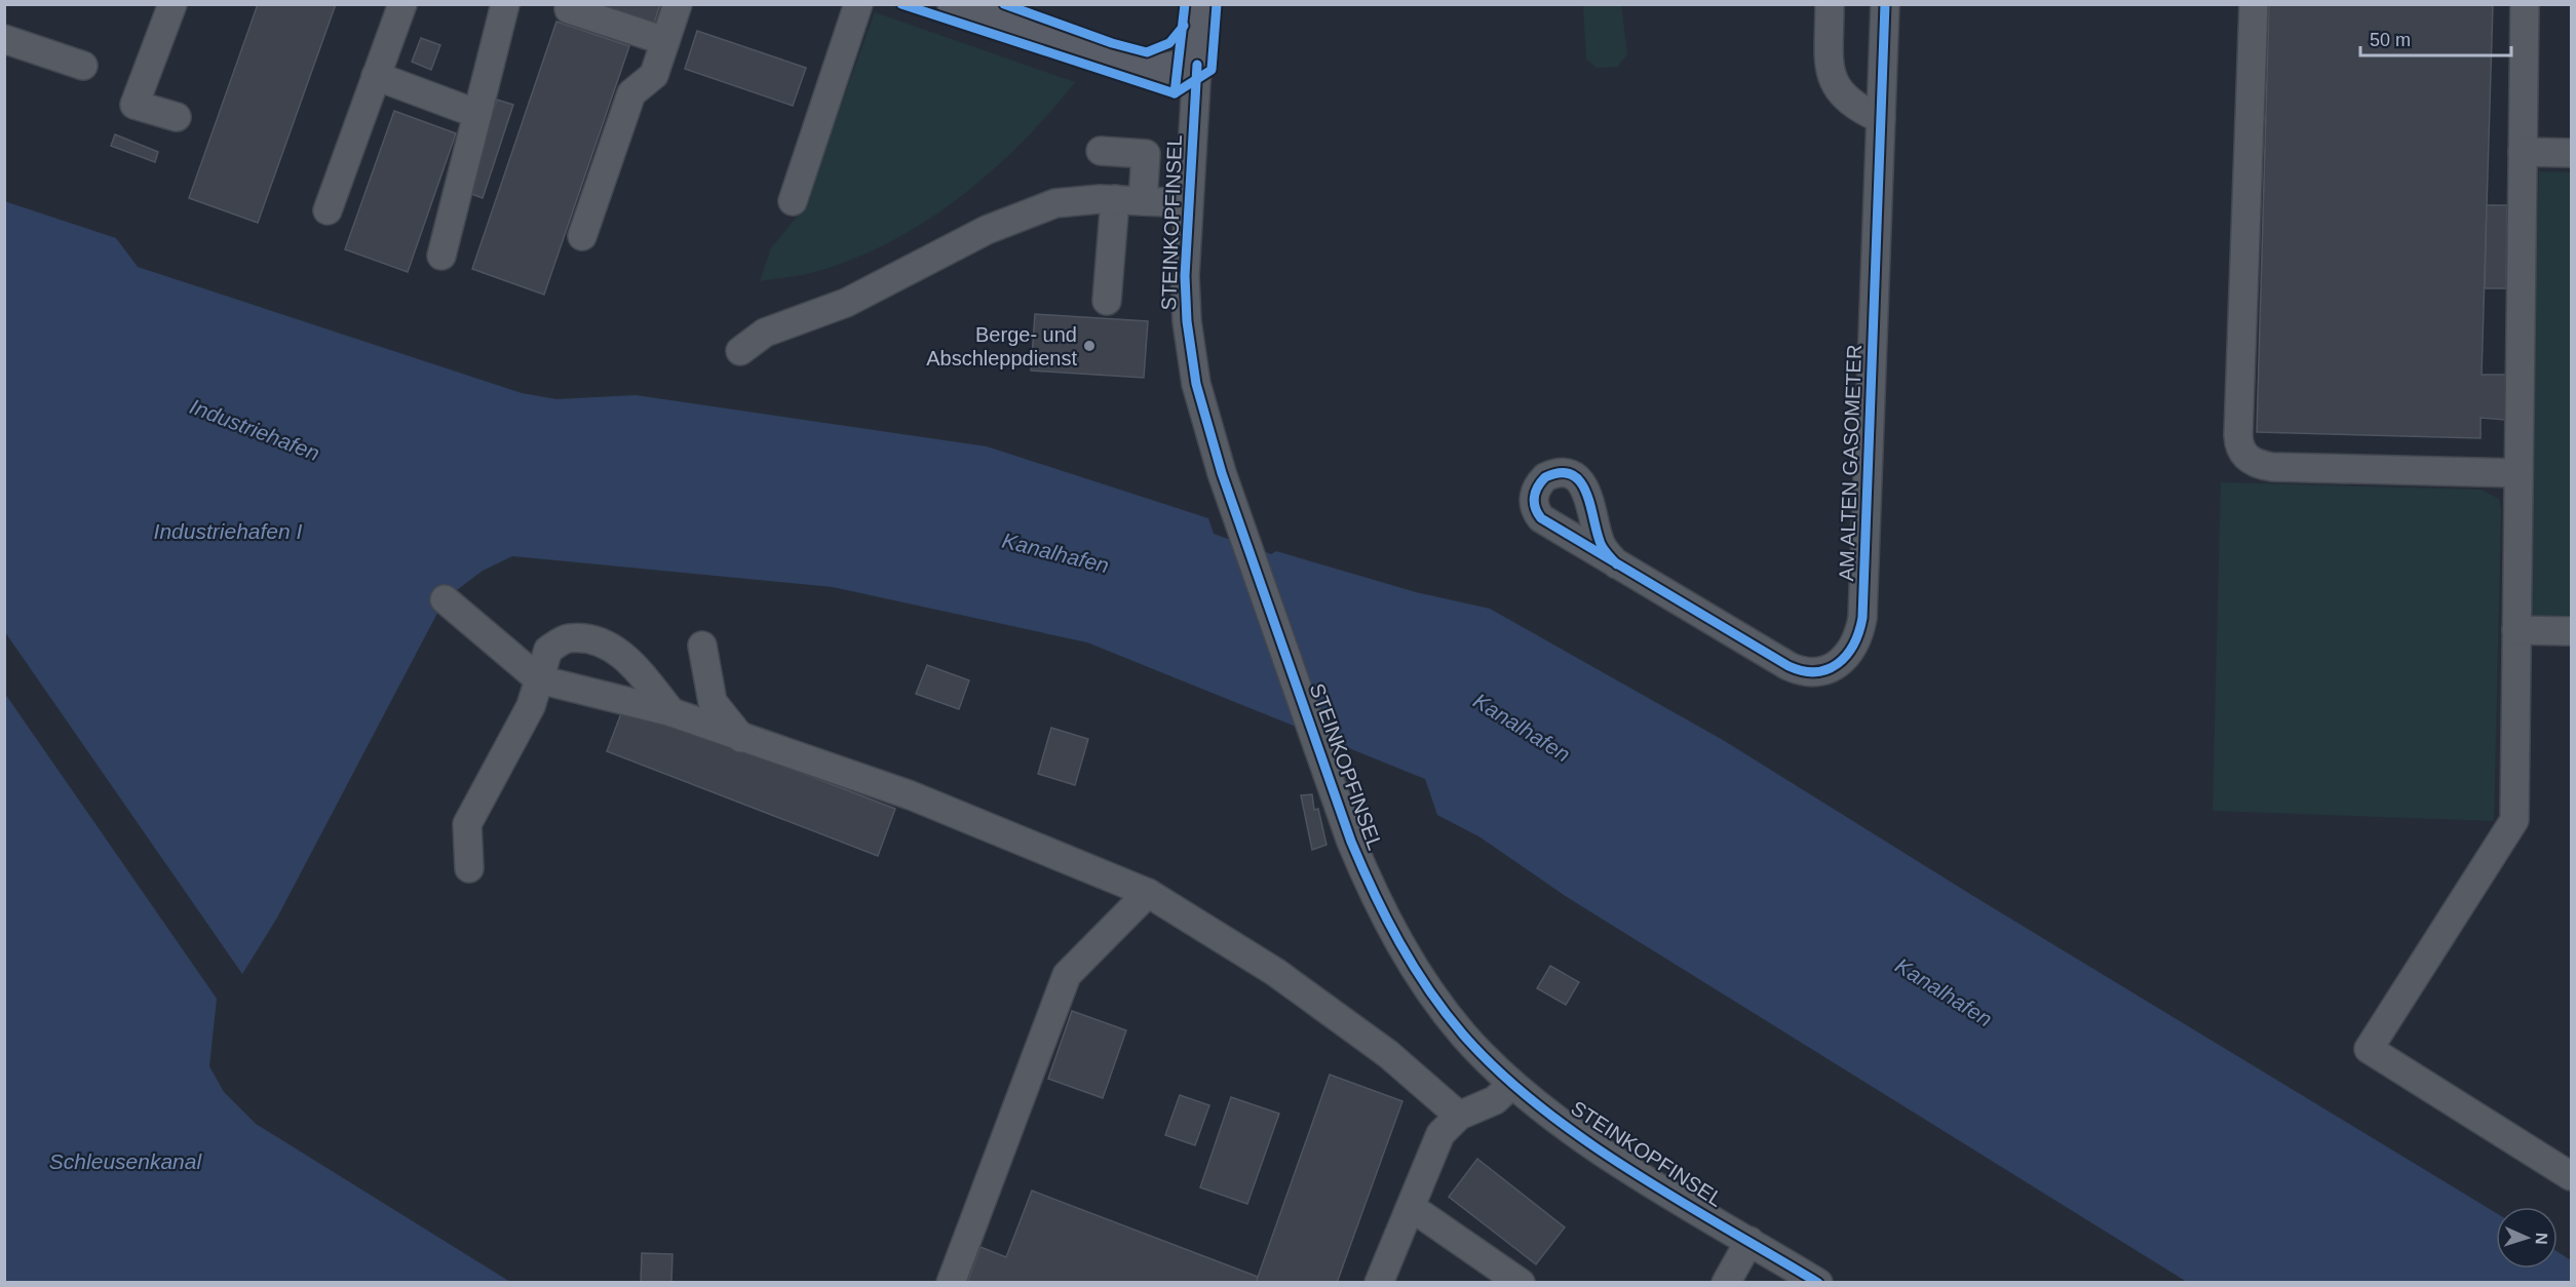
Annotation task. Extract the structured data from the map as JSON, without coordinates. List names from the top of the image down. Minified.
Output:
{"streets":{"street":["STEINKOPFINSEL","AM ALTEN GASOMETER"]},"water":["Industriehafen","Industriehafen I","Kanalhafen","Schleusenkanal"],"places":["Berge- und Abschleppdienst"],"scale_bar":"50 m","north":"right"}
